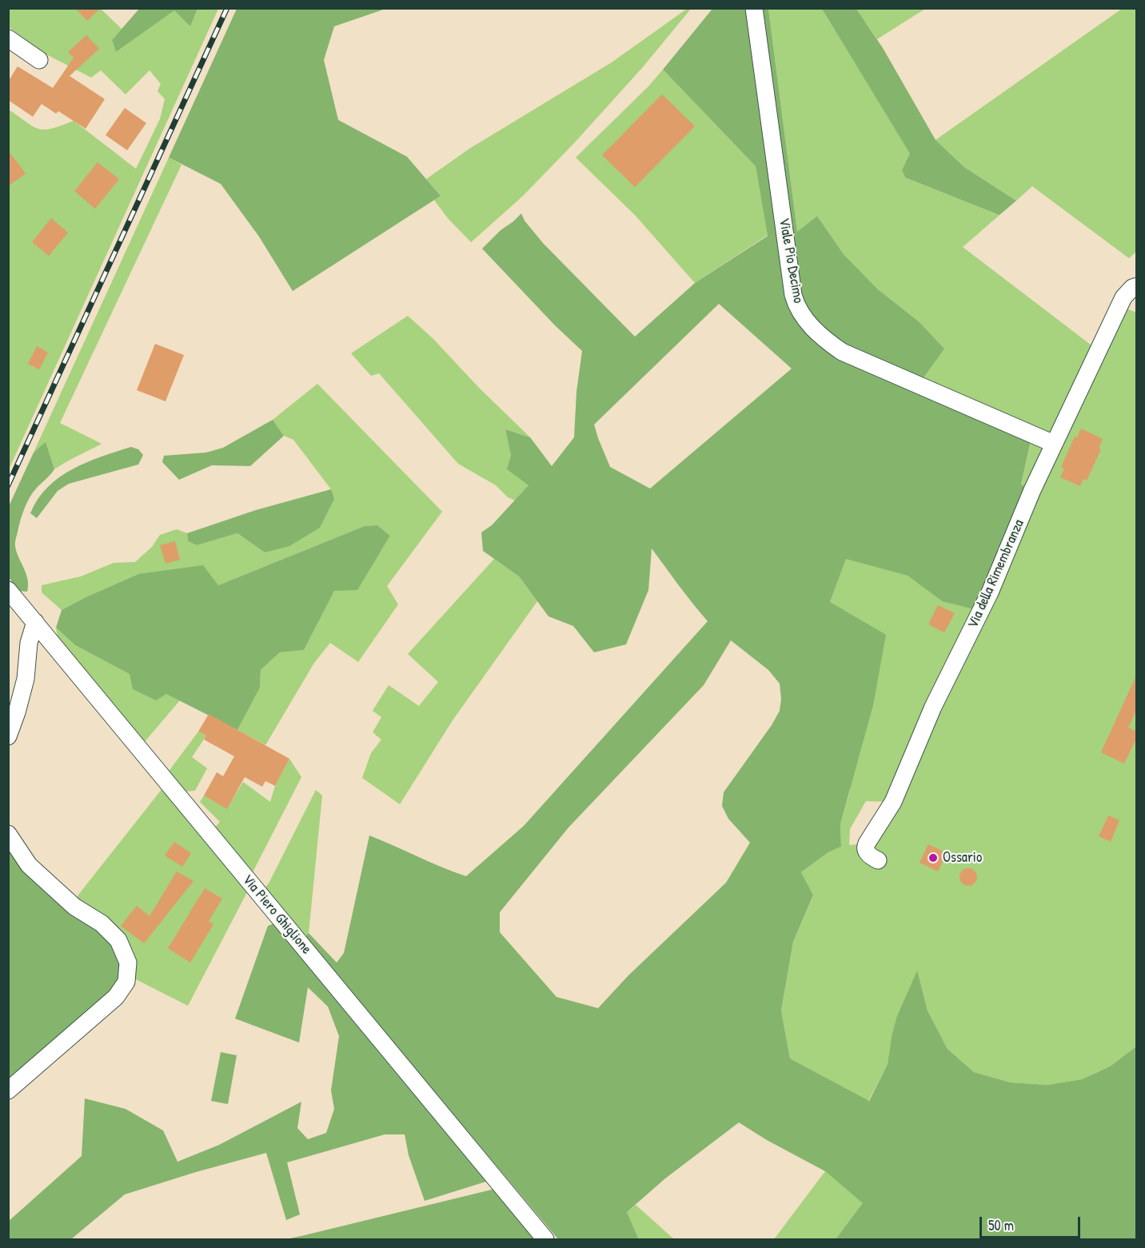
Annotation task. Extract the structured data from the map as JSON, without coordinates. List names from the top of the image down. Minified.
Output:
{"streets":{"street":["Viale Pio Decimo","Via della Rimembranza","Via Piero Ghiglione"]},"crossings":[["Viale Pio Decimo","Via della Rimembranza"]],"places":["Ossario"],"scale_bar":"50 m"}
